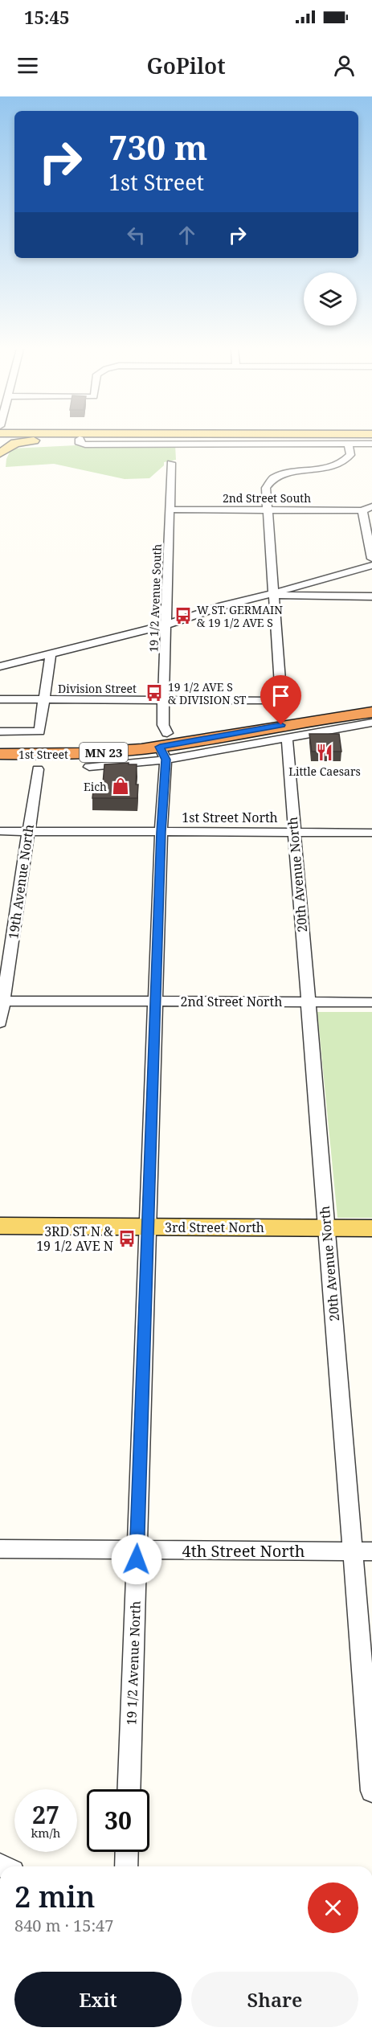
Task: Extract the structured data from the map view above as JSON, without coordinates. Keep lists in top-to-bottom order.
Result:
{
  "streets": {
    "highway": ["MN 23", "1st Street"],
    "main road": ["3rd Street North"],
    "street": [
      "2nd Street South",
      "19 1/2 Avenue South",
      "Division Street",
      "1st Street North",
      "20th Avenue North",
      "19th Avenue North",
      "2nd Street North",
      "4th Street North",
      "19 1/2 Avenue North"
    ]
  },
  "crossings": [
    ["2nd Street South", "19 1/2 Avenue South"],
    ["19 1/2 Avenue South", "Division Street"],
    ["19 1/2 Avenue South", "1st Street"],
    ["19 1/2 Avenue South", "19 1/2 Avenue North"],
    ["1st Street", "19 1/2 Avenue North"],
    ["1st Street North", "20th Avenue North"],
    ["1st Street North", "19th Avenue North"],
    ["1st Street North", "19 1/2 Avenue North"],
    ["20th Avenue North", "2nd Street North"],
    ["20th Avenue North", "3rd Street North"],
    ["20th Avenue North", "4th Street North"],
    ["19th Avenue North", "2nd Street North"],
    ["2nd Street North", "19 1/2 Avenue North"],
    ["3rd Street North", "19 1/2 Avenue North"],
    ["4th Street North", "19 1/2 Avenue North"]
  ],
  "places": {
    "bus stop": ["W ST. GERMAIN & 19 1/2 AVE S", "19 1/2 AVE S & DIVISION ST", "3RD ST N & 19 1/2 AVE N"],
    "restaurant": ["Little Caesars"],
    "shop": ["Eich"]
  },
  "page": {
    "status": "15:45",
    "header": "GoPilot",
    "turn": ["730 m", "1st Street"],
    "speed": "27 km/h",
    "limit": "30",
    "heading": ["2 min", "840 m · 15:47"],
    "buttons": ["Exit", "Share"]
  }
}
